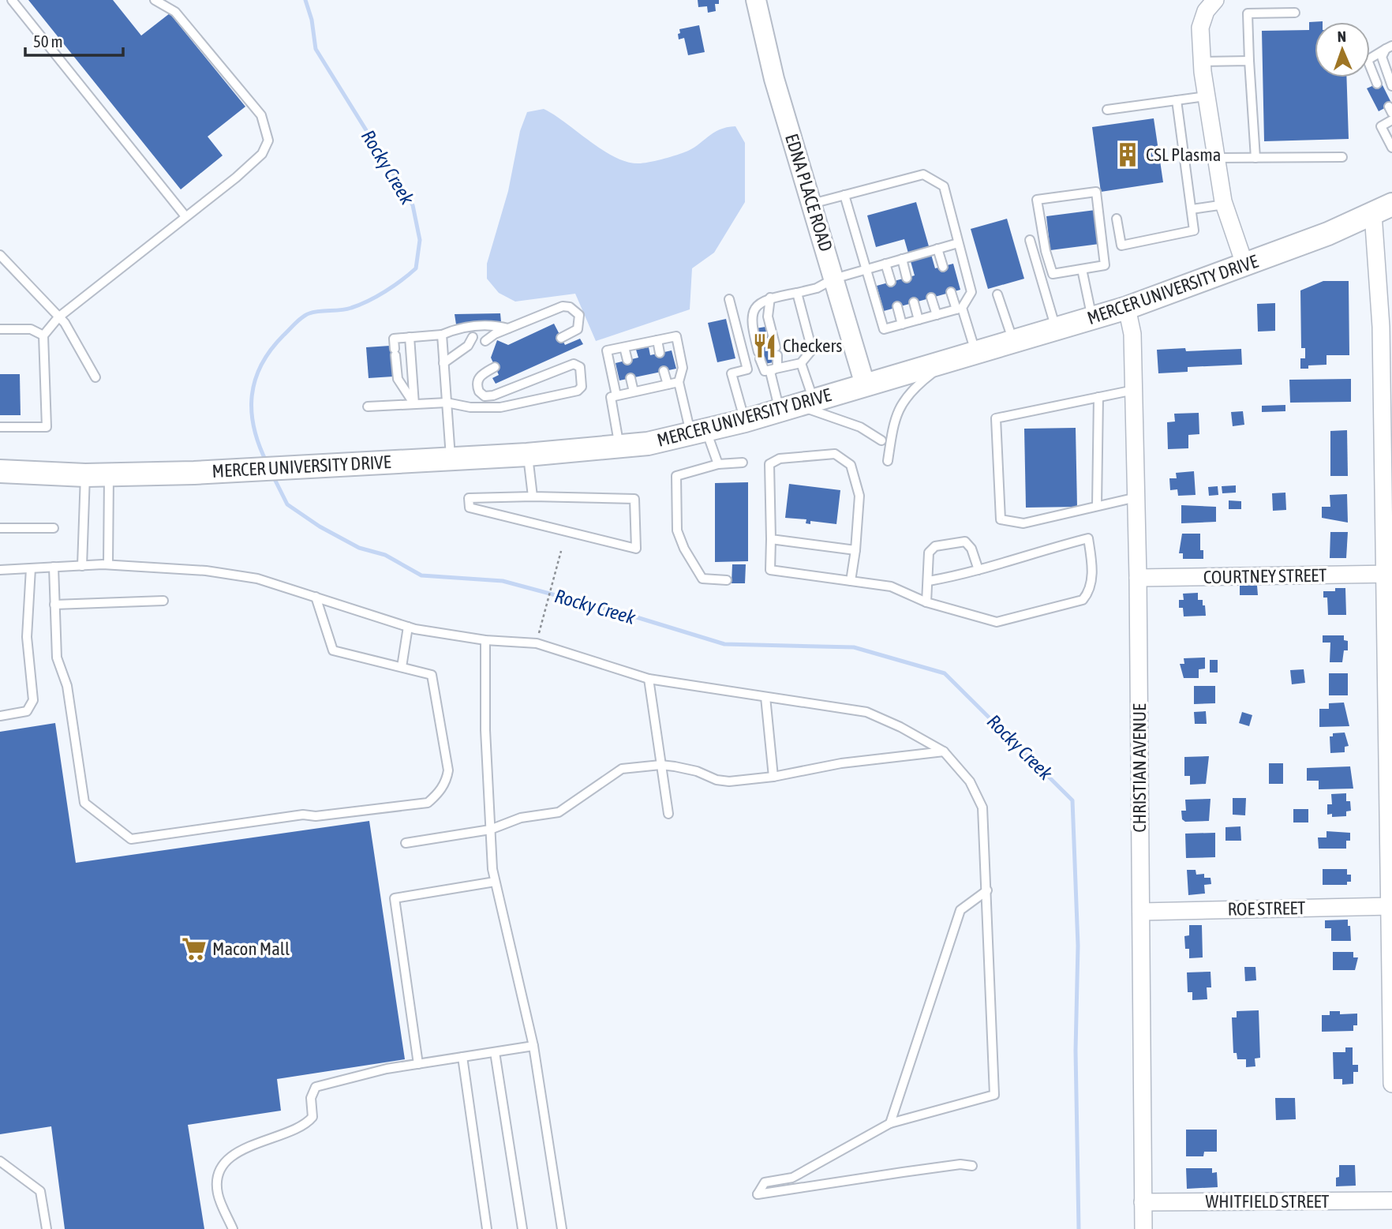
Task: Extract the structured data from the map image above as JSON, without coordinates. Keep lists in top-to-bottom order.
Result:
{
  "streets": {
    "main road": ["MERCER UNIVERSITY DRIVE"],
    "street": [
      "EDNA PLACE ROAD",
      "COURTNEY STREET",
      "CHRISTIAN AVENUE",
      "ROE STREET",
      "WHITFIELD STREET"
    ]
  },
  "crossings": [
    ["EDNA PLACE ROAD", "MERCER UNIVERSITY DRIVE"],
    ["MERCER UNIVERSITY DRIVE", "CHRISTIAN AVENUE"],
    ["COURTNEY STREET", "CHRISTIAN AVENUE"],
    ["CHRISTIAN AVENUE", "ROE STREET"],
    ["CHRISTIAN AVENUE", "WHITFIELD STREET"]
  ],
  "water": ["Rocky Creek"],
  "places": {
    "building": ["CSL Plasma"],
    "restaurant": ["Checkers"],
    "supermarket": ["Macon Mall"]
  },
  "scale_bar": "50 m",
  "north": "top"
}
